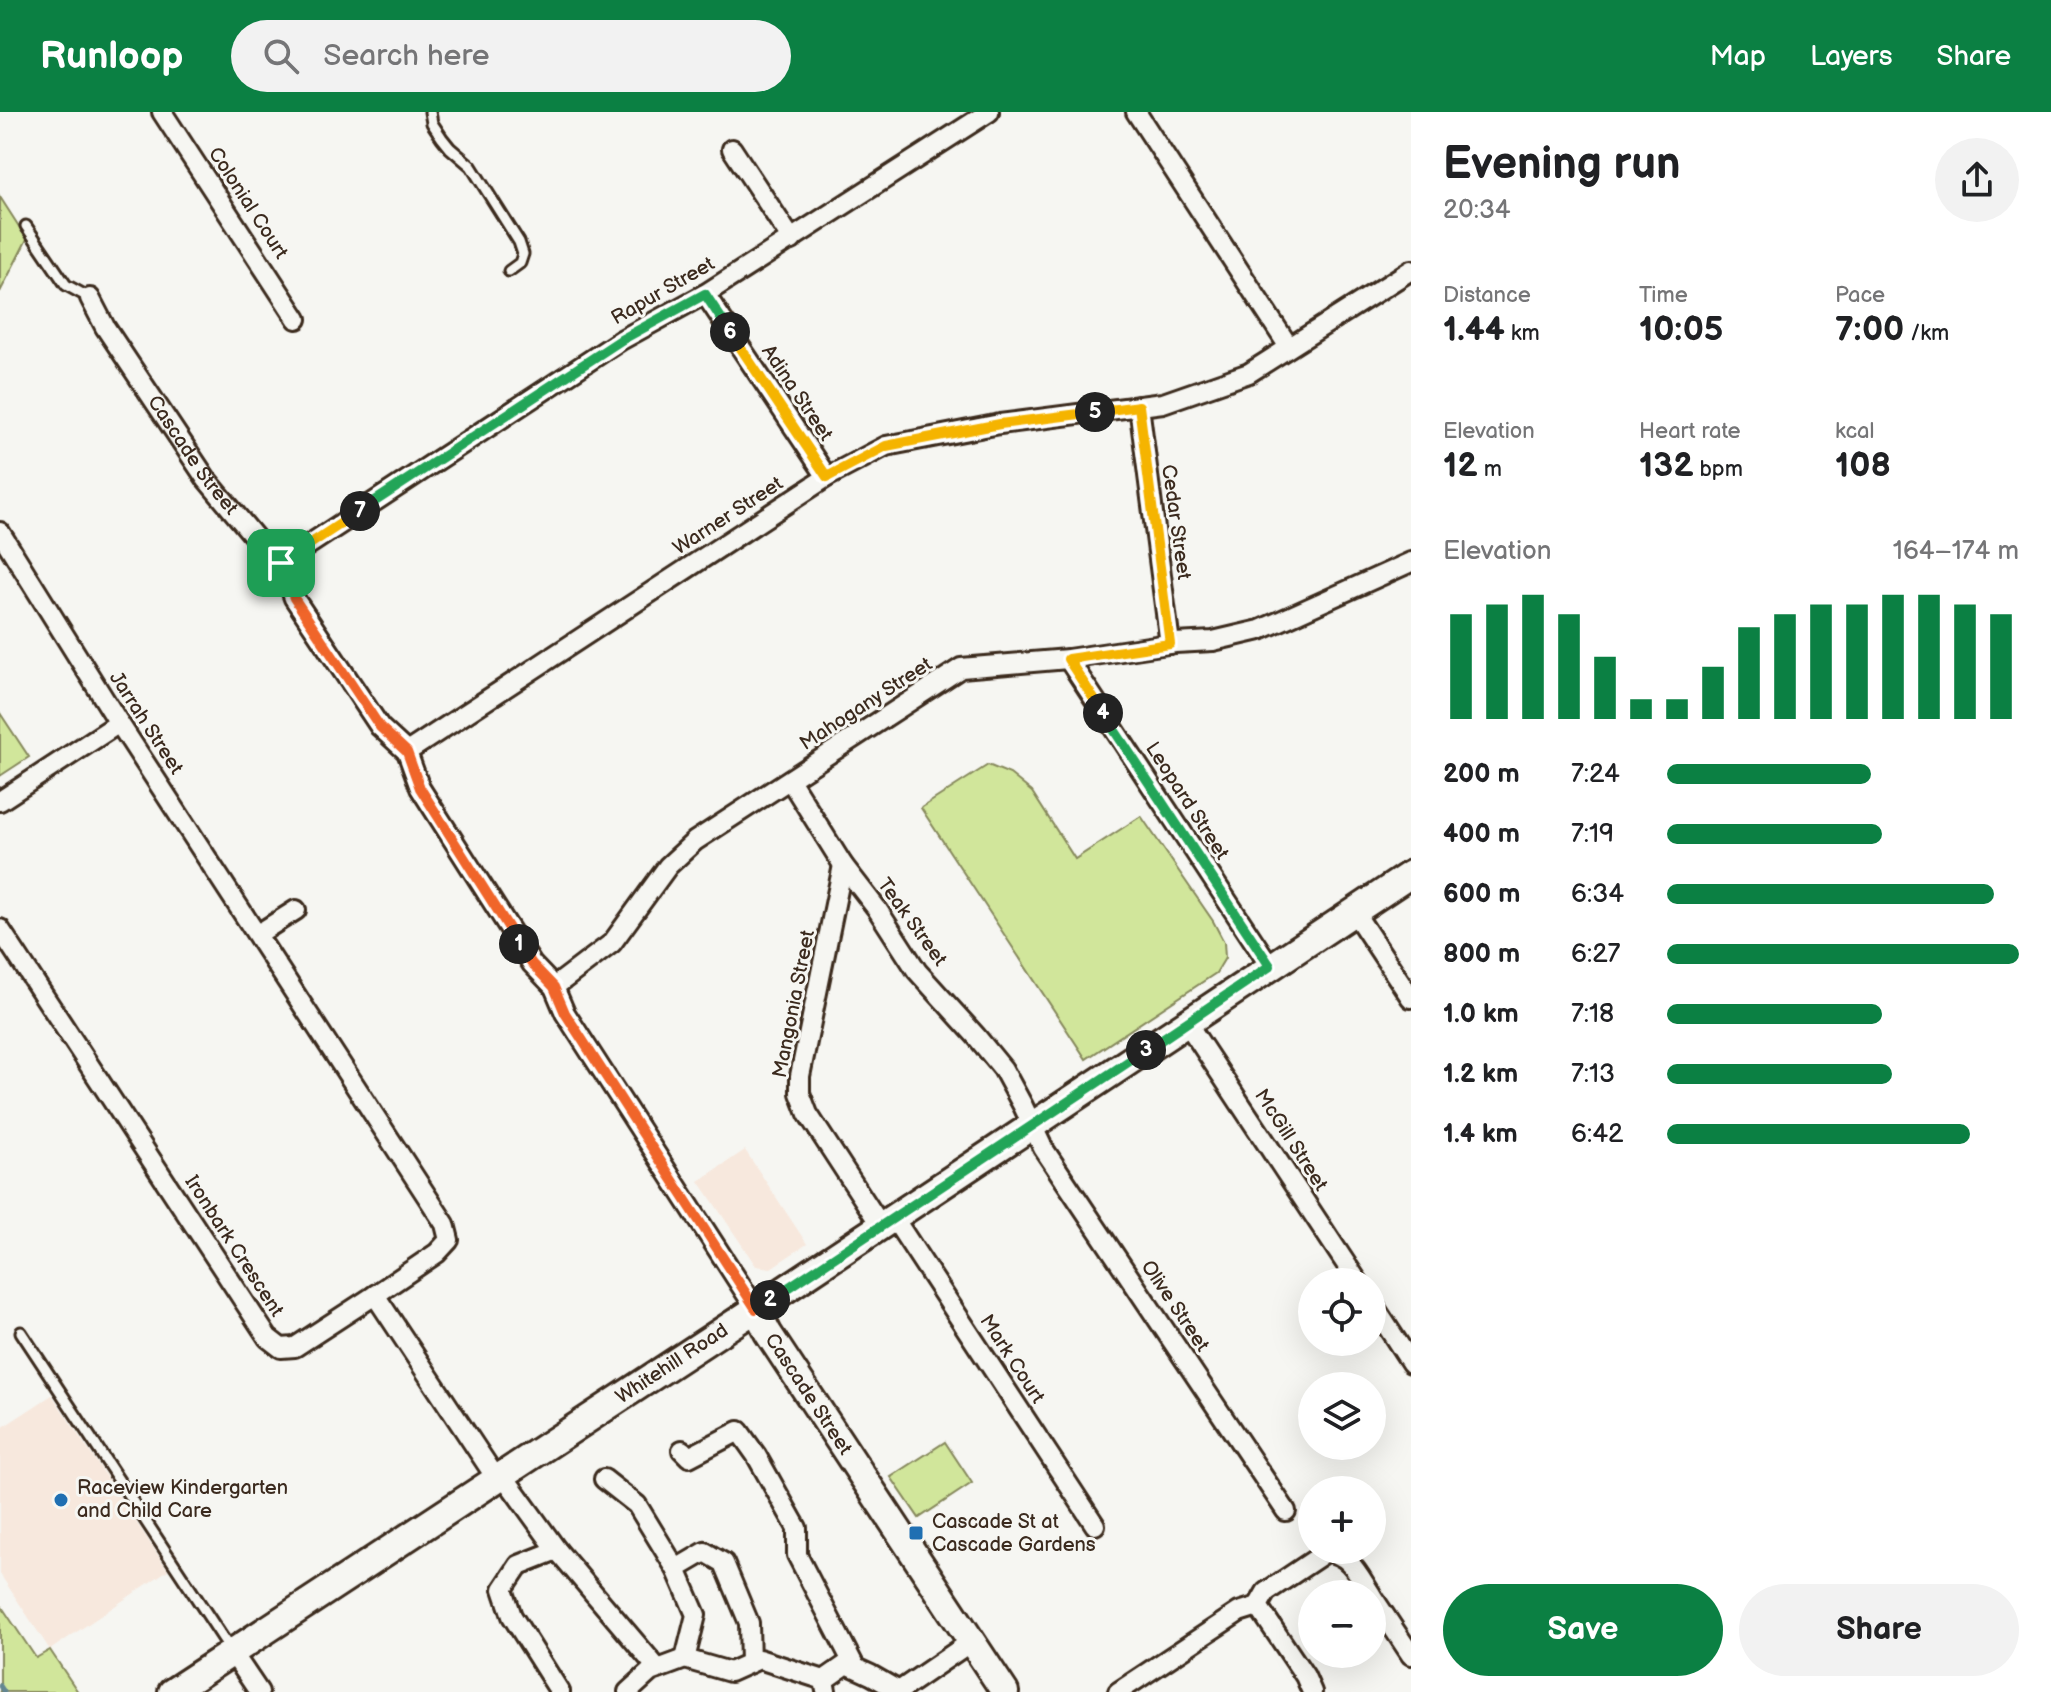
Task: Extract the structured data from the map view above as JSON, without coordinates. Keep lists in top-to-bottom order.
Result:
{
  "streets": {
    "street": [
      "Colonial Court",
      "Rapur Street",
      "Adina Street",
      "Cascade Street",
      "Warner Street",
      "Cedar Street",
      "Mahogany Street",
      "Jarrah Street",
      "Leopard Street",
      "Teak Street",
      "Mangonia Street",
      "McGill Street",
      "Ironbark Crescent",
      "Olive Street",
      "Mark Court",
      "Whitehill Road"
    ]
  },
  "crossings": [
    ["Rapur Street", "Adina Street"],
    ["Rapur Street", "Cascade Street"],
    ["Adina Street", "Warner Street"],
    ["Cascade Street", "Warner Street"],
    ["Cascade Street", "Mahogany Street"],
    ["Cascade Street", "Whitehill Road"],
    ["Warner Street", "Cedar Street"],
    ["Cedar Street", "Mahogany Street"],
    ["Mahogany Street", "Leopard Street"],
    ["Mahogany Street", "Teak Street"],
    ["Jarrah Street", "Ironbark Crescent"],
    ["Leopard Street", "Whitehill Road"],
    ["Teak Street", "Mangonia Street"],
    ["Teak Street", "Olive Street"],
    ["Teak Street", "Whitehill Road"],
    ["Mangonia Street", "Mark Court"],
    ["Mangonia Street", "Whitehill Road"],
    ["McGill Street", "Whitehill Road"],
    ["Olive Street", "Whitehill Road"],
    ["Mark Court", "Whitehill Road"]
  ],
  "places": {
    "other": ["Raceview Kindergarten and Child Care"],
    "transit": ["Cascade St at Cascade Gardens"]
  },
  "page": {
    "header": "Runloop",
    "search": "Search here",
    "nav": ["Map", "Layers", "Share"],
    "heading": ["Evening run", "20:34"],
    "stats": [
      ["Distance", "1.44 km"],
      ["Time", "10:05"],
      ["Pace", "7:00 /km"],
      ["Elevation", "12 m"],
      ["Heart rate", "132 bpm"],
      ["kcal", "108"]
    ],
    "pins": [
      "6",
      "5",
      "7",
      "4",
      "1",
      "3",
      "2"
    ],
    "chart": ["Elevation", "164–174 m"],
    "list": [
      {
        "name": "200 m",
        "note": "7:24"
      },
      {
        "name": "400 m",
        "note": "7:19"
      },
      {
        "name": "600 m",
        "note": "6:34"
      },
      {
        "name": "800 m",
        "note": "6:27"
      },
      {
        "name": "1.0 km",
        "note": "7:18"
      },
      {
        "name": "1.2 km",
        "note": "7:13"
      },
      {
        "name": "1.4 km",
        "note": "6:42"
      }
    ],
    "map_buttons": ["+", "−"],
    "buttons": ["Save", "Share"]
  }
}
